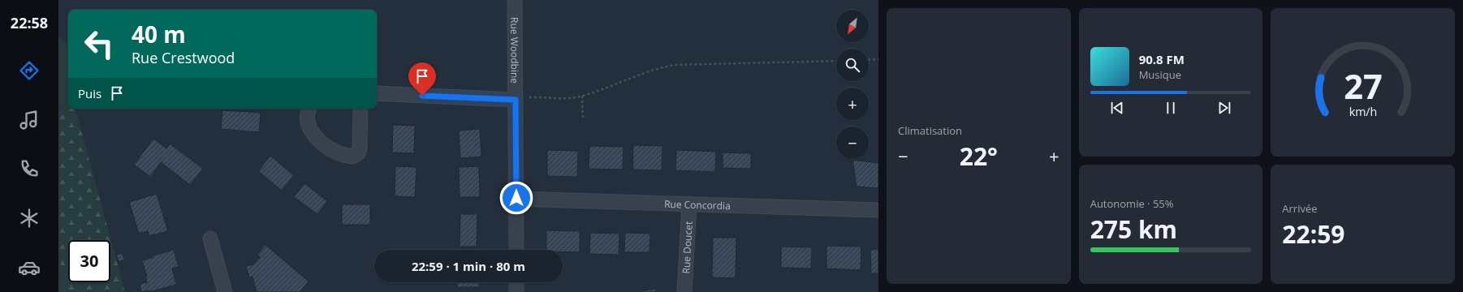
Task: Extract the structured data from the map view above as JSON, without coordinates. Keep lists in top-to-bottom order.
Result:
{
  "streets": {
    "street": ["Rue Woodbine", "Rue Concordia", "Rue Doucet"]
  },
  "crossings": [
    ["Rue Woodbine", "Rue Concordia"],
    ["Rue Concordia", "Rue Doucet"]
  ],
  "north": "bottom left",
  "page": {
    "tabs": "22:58",
    "tile": [
      "Climatisation",
      ["Autonomie · 55%", "275 km"],
      ["Arrivée", "22:59"]
    ],
    "map_buttons": ["+", "−"],
    "turn": ["40 m", "Rue Crestwood"],
    "song": ["90.8 FM", "Musique"],
    "then": "Puis",
    "heat": ["−", "22°", "+"],
    "limit": "30",
    "trip": "22:59 · 1 min · 80 m",
    "gauge": ["27", "km/h"]
  }
}
